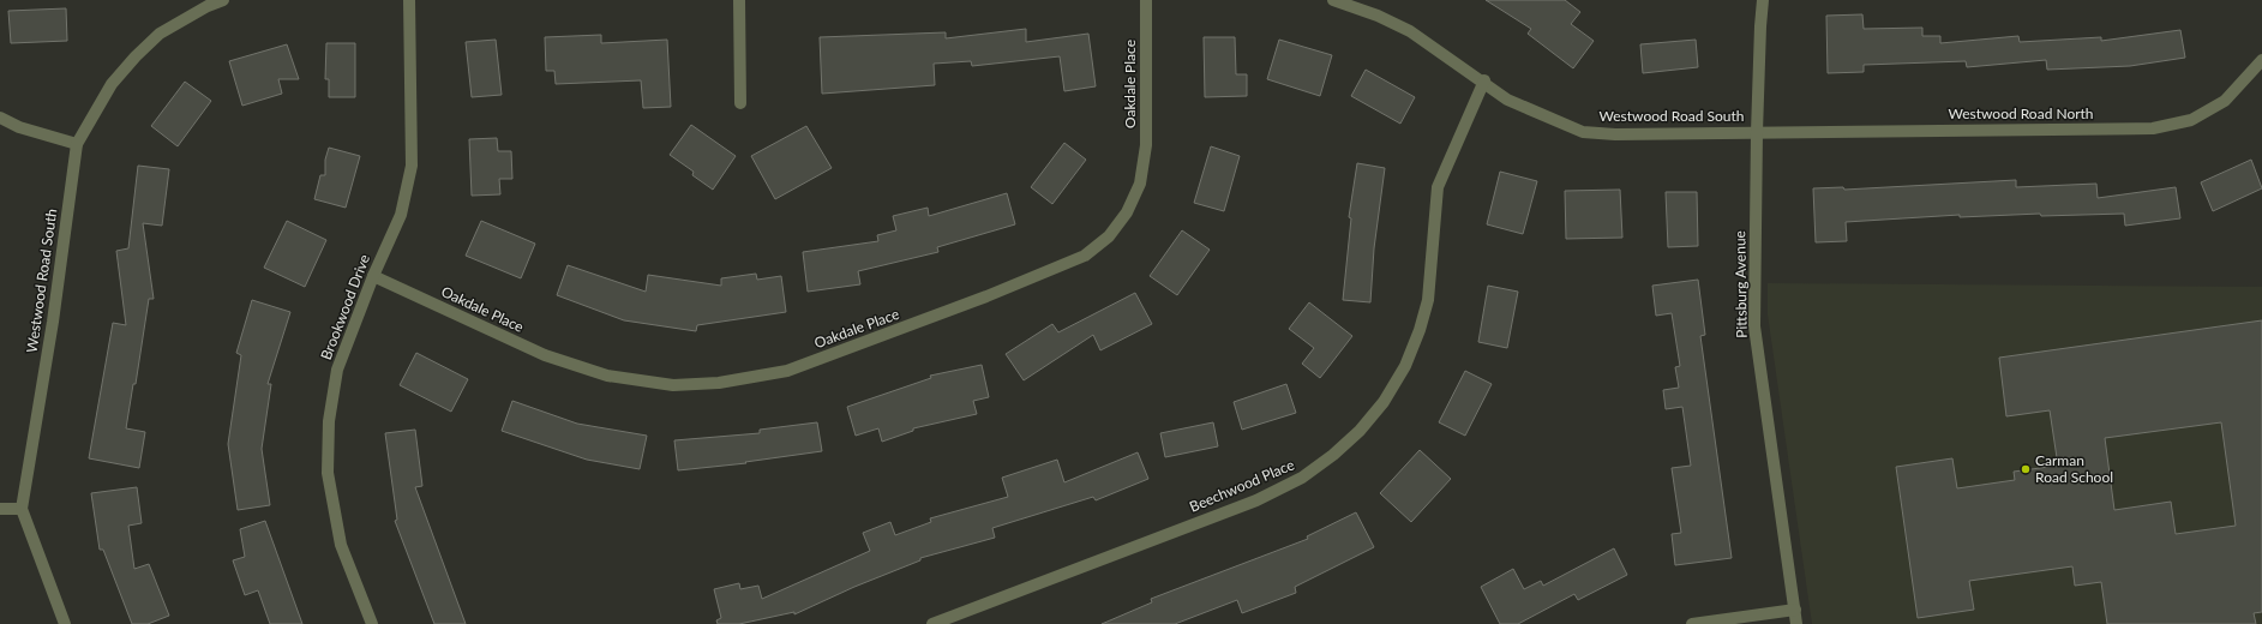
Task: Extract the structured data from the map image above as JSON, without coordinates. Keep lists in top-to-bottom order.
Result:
{
  "streets": {
    "street": [
      "Oakdale Place",
      "Westwood Road North",
      "Westwood Road South",
      "Pittsburg Avenue",
      "Brookwood Drive",
      "Beechwood Place"
    ]
  },
  "crossings": [
    ["Oakdale Place", "Brookwood Drive"],
    ["Westwood Road North", "Westwood Road South"],
    ["Westwood Road North", "Pittsburg Avenue"],
    ["Westwood Road South", "Pittsburg Avenue"],
    ["Westwood Road South", "Beechwood Place"]
  ],
  "places": ["Carman Road School"]
}
